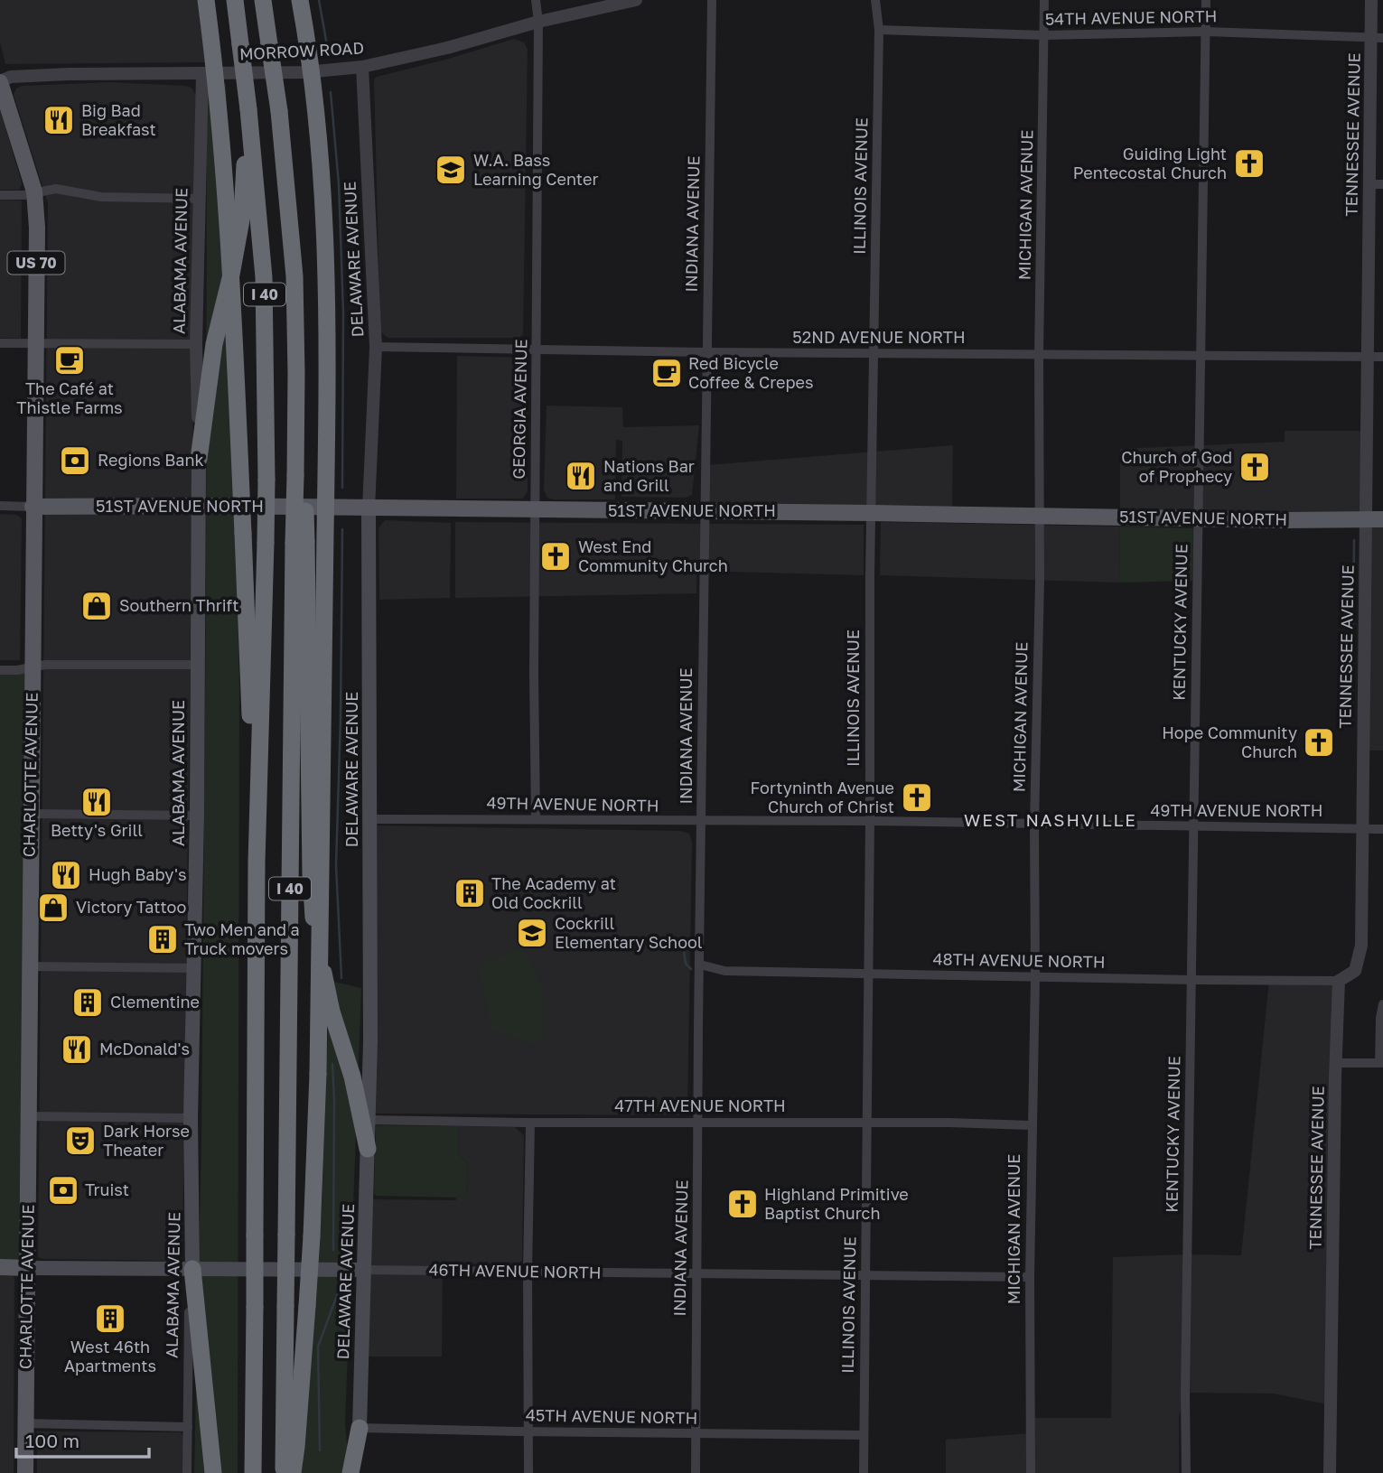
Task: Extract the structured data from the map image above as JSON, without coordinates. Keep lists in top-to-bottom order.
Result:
{
  "streets": {
    "highway": ["I 40"],
    "main road": [
      "DELAWARE AVENUE",
      "ALABAMA AVENUE",
      "US 70",
      "51ST AVENUE NORTH",
      "CHARLOTTE AVENUE",
      "46TH AVENUE NORTH"
    ],
    "street": [
      "54TH AVENUE NORTH",
      "MORROW ROAD",
      "TENNESSEE AVENUE",
      "ILLINOIS AVENUE",
      "MICHIGAN AVENUE",
      "INDIANA AVENUE",
      "52ND AVENUE NORTH",
      "GEORGIA AVENUE",
      "KENTUCKY AVENUE",
      "49TH AVENUE NORTH",
      "48TH AVENUE NORTH",
      "47TH AVENUE NORTH",
      "45TH AVENUE NORTH"
    ]
  },
  "crossings": [
    ["54TH AVENUE NORTH", "TENNESSEE AVENUE"],
    ["54TH AVENUE NORTH", "ILLINOIS AVENUE"],
    ["54TH AVENUE NORTH", "MICHIGAN AVENUE"],
    ["54TH AVENUE NORTH", "KENTUCKY AVENUE"],
    ["MORROW ROAD", "DELAWARE AVENUE"],
    ["MORROW ROAD", "ALABAMA AVENUE"],
    ["MORROW ROAD", "GEORGIA AVENUE"],
    ["MORROW ROAD", "CHARLOTTE AVENUE"],
    ["TENNESSEE AVENUE", "52ND AVENUE NORTH"],
    ["TENNESSEE AVENUE", "51ST AVENUE NORTH"],
    ["TENNESSEE AVENUE", "49TH AVENUE NORTH"],
    ["TENNESSEE AVENUE", "48TH AVENUE NORTH"],
    ["ILLINOIS AVENUE", "52ND AVENUE NORTH"],
    ["ILLINOIS AVENUE", "51ST AVENUE NORTH"],
    ["ILLINOIS AVENUE", "49TH AVENUE NORTH"],
    ["ILLINOIS AVENUE", "48TH AVENUE NORTH"],
    ["ILLINOIS AVENUE", "47TH AVENUE NORTH"],
    ["ILLINOIS AVENUE", "46TH AVENUE NORTH"],
    ["ILLINOIS AVENUE", "45TH AVENUE NORTH"],
    ["MICHIGAN AVENUE", "52ND AVENUE NORTH"],
    ["MICHIGAN AVENUE", "51ST AVENUE NORTH"],
    ["MICHIGAN AVENUE", "49TH AVENUE NORTH"],
    ["MICHIGAN AVENUE", "48TH AVENUE NORTH"],
    ["MICHIGAN AVENUE", "47TH AVENUE NORTH"],
    ["MICHIGAN AVENUE", "46TH AVENUE NORTH"],
    ["INDIANA AVENUE", "52ND AVENUE NORTH"],
    ["INDIANA AVENUE", "51ST AVENUE NORTH"],
    ["INDIANA AVENUE", "49TH AVENUE NORTH"],
    ["INDIANA AVENUE", "48TH AVENUE NORTH"],
    ["INDIANA AVENUE", "47TH AVENUE NORTH"],
    ["INDIANA AVENUE", "46TH AVENUE NORTH"],
    ["INDIANA AVENUE", "45TH AVENUE NORTH"],
    ["DELAWARE AVENUE", "52ND AVENUE NORTH"],
    ["DELAWARE AVENUE", "51ST AVENUE NORTH"],
    ["DELAWARE AVENUE", "49TH AVENUE NORTH"],
    ["DELAWARE AVENUE", "47TH AVENUE NORTH"],
    ["DELAWARE AVENUE", "46TH AVENUE NORTH"],
    ["DELAWARE AVENUE", "45TH AVENUE NORTH"],
    ["ALABAMA AVENUE", "51ST AVENUE NORTH"],
    ["ALABAMA AVENUE", "46TH AVENUE NORTH"],
    ["52ND AVENUE NORTH", "GEORGIA AVENUE"],
    ["52ND AVENUE NORTH", "KENTUCKY AVENUE"],
    ["GEORGIA AVENUE", "51ST AVENUE NORTH"],
    ["GEORGIA AVENUE", "49TH AVENUE NORTH"],
    ["51ST AVENUE NORTH", "KENTUCKY AVENUE"],
    ["51ST AVENUE NORTH", "CHARLOTTE AVENUE"],
    ["KENTUCKY AVENUE", "49TH AVENUE NORTH"],
    ["KENTUCKY AVENUE", "48TH AVENUE NORTH"],
    ["CHARLOTTE AVENUE", "46TH AVENUE NORTH"]
  ],
  "districts": ["WEST NASHVILLE"],
  "places": {
    "restaurant": [
      "Big Bad Breakfast",
      "Nations Bar and Grill",
      "Betty's Grill",
      "Hugh Baby's",
      "McDonald's"
    ],
    "church": [
      "Guiding Light Pentecostal Church",
      "Church of God of Prophecy",
      "West End Community Church",
      "Hope Community Church",
      "Fortyninth Avenue Church of Christ",
      "Highland Primitive Baptist Church"
    ],
    "school or university": ["W.A. Bass Learning Center", "Cockrill Elementary School"],
    "cafe": ["The Café at Thistle Farms", "Red Bicycle Coffee & Crepes"],
    "bank": ["Regions Bank", "Truist"],
    "shop": ["Southern Thrift", "Victory Tattoo"],
    "building": [
      "The Academy at Old Cockrill",
      "Two Men and a Truck movers",
      "Clementine",
      "West 46th Apartments"
    ],
    "theatre": ["Dark Horse Theater"]
  },
  "scale_bar": "100 m"
}
